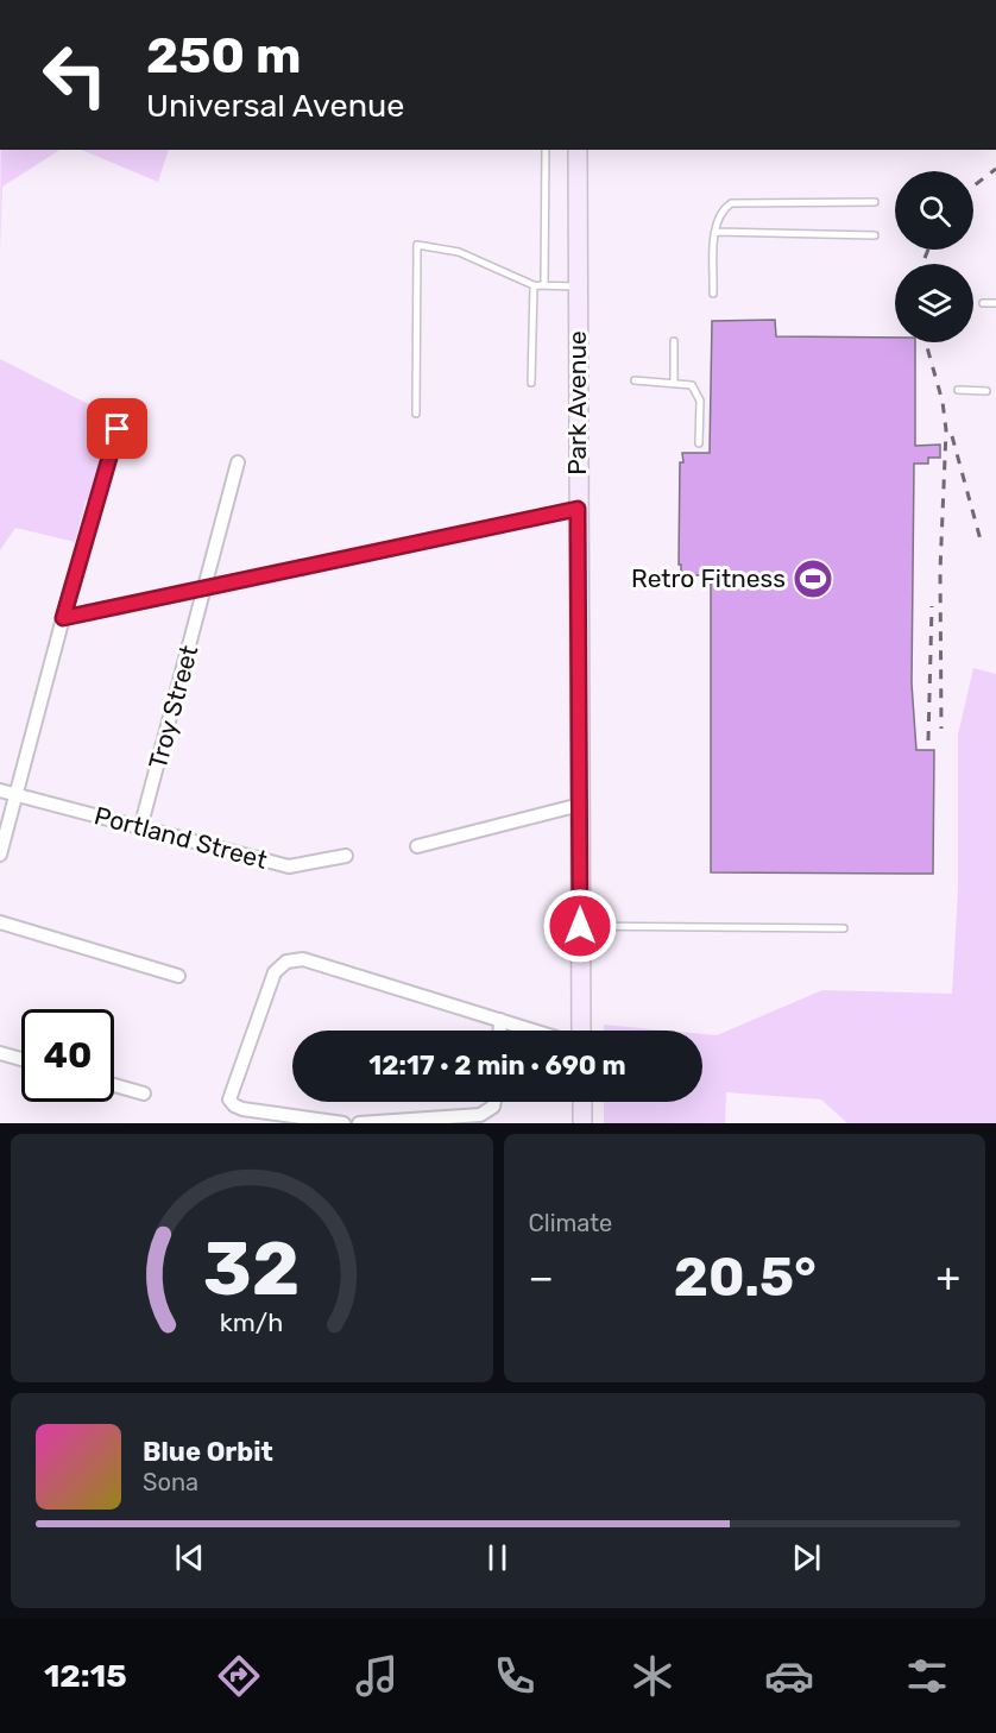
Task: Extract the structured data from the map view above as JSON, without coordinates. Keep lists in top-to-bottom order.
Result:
{
  "streets": {
    "street": ["Park Avenue", "Troy Street", "Portland Street"]
  },
  "crossings": [
    ["Troy Street", "Portland Street"]
  ],
  "places": {
    "sports": ["Retro Fitness"]
  },
  "page": {
    "turn": ["250 m", "Universal Avenue"],
    "limit": "40",
    "trip": "12:17 · 2 min · 690 m",
    "tile": "Climate",
    "heat": ["−", "20.5°", "+"],
    "song": ["Blue Orbit", "Sona"],
    "tabs": "12:15",
    "gauge": ["32", "km/h"]
  }
}
